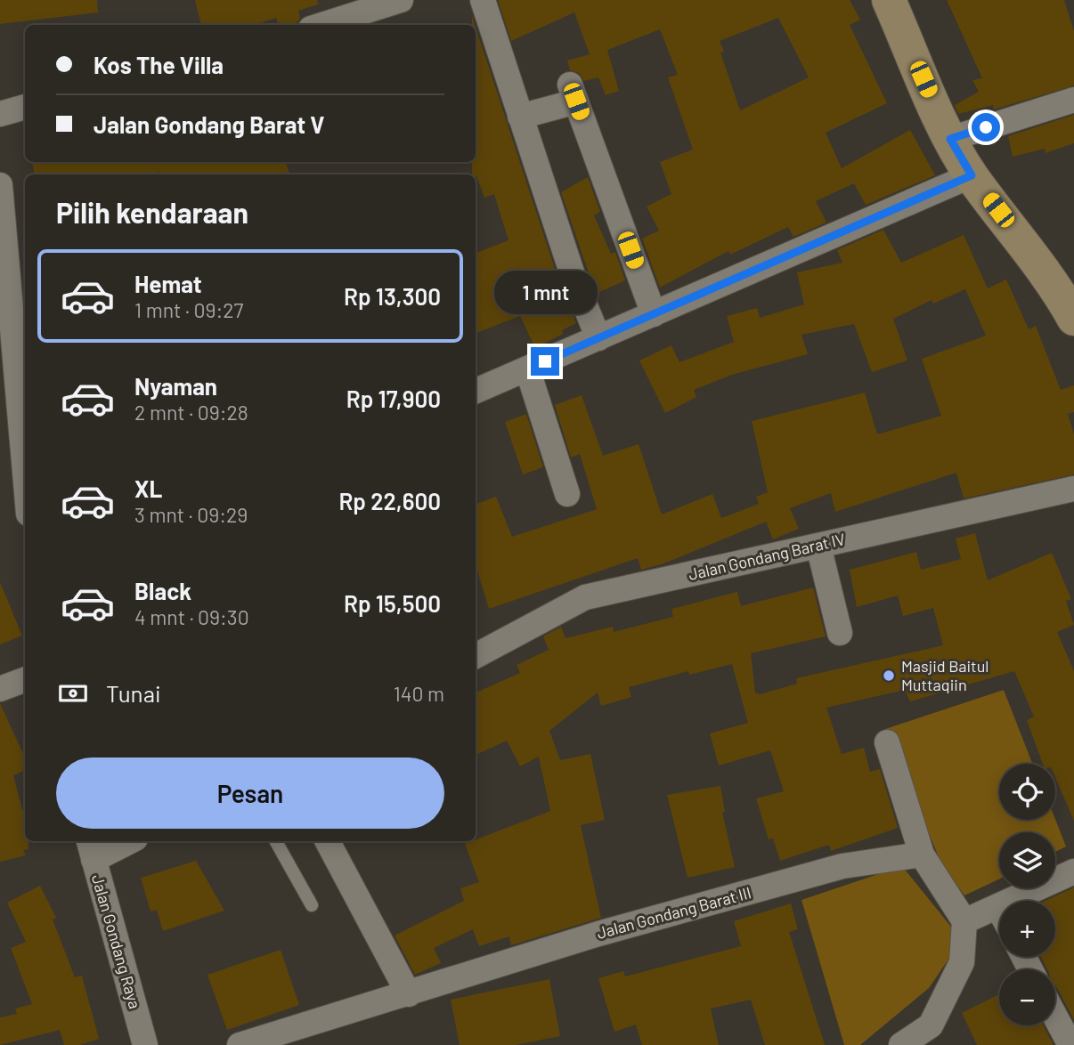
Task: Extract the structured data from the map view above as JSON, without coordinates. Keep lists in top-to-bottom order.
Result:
{
  "streets": {
    "street": ["Jalan Gondang Barat IV", "Jalan Gondang Barat III", "Jalan Gondang Raya"]
  },
  "places": ["Masjid Baitul Muttaqiin"],
  "page": {
    "banner": ["Kos The Villa", "Jalan Gondang Barat V"],
    "heading": "Pilih kendaraan",
    "list": [
      {
        "name": "Hemat",
        "note": "1 mnt · 09:27",
        "value": "Rp 13,300"
      },
      {
        "name": "Nyaman",
        "note": "2 mnt · 09:28",
        "value": "Rp 17,900"
      },
      {
        "name": "XL",
        "note": "3 mnt · 09:29",
        "value": "Rp 22,600"
      },
      {
        "name": "Black",
        "note": "4 mnt · 09:30",
        "value": "Rp 15,500"
      }
    ],
    "bubble": "1 mnt",
    "pay": ["Tunai", "140 m"],
    "buttons": "Pesan",
    "map_buttons": ["+", "−"]
  }
}
